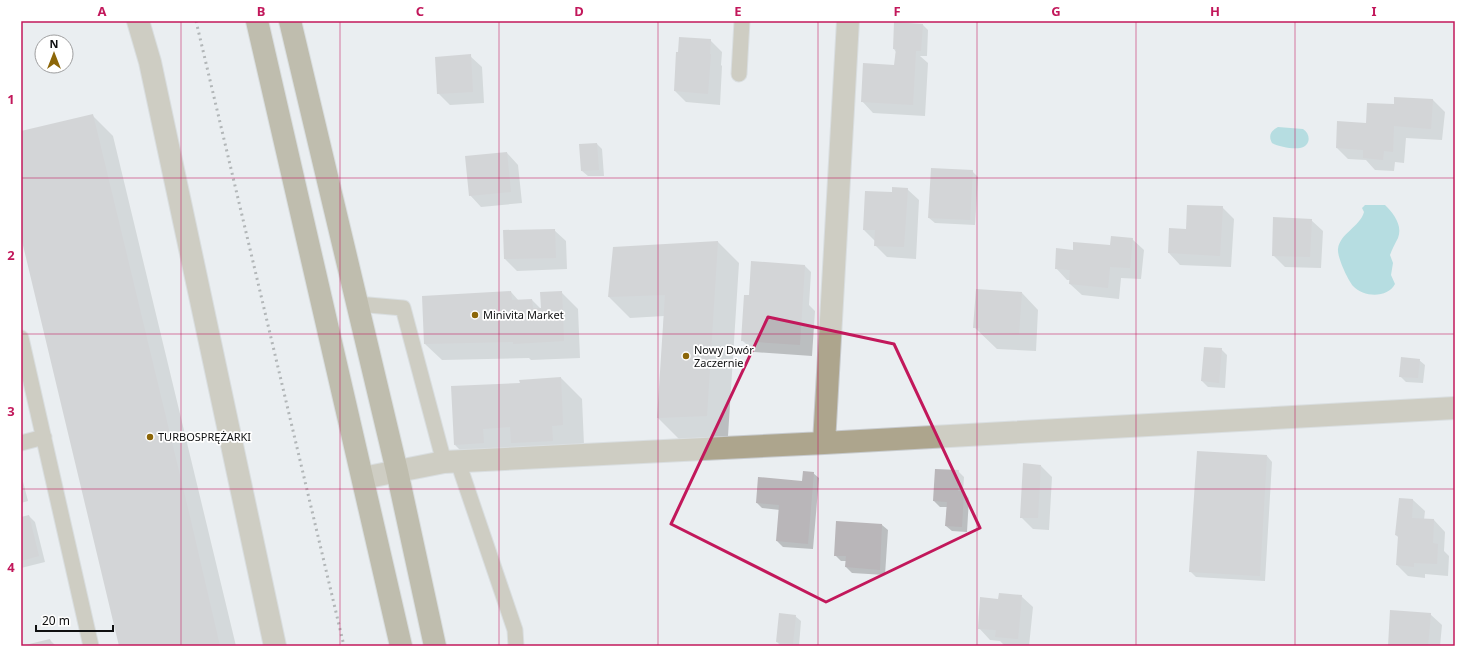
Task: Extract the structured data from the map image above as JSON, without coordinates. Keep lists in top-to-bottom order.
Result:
{
  "places": ["Minivita Market", "Nowy Dwór Zaczernie", "TURBOSPRĘŻARKI"],
  "scale_bar": "20 m",
  "north": "top",
  "grid": {
    "columns": [
      "A",
      "B",
      "C",
      "D",
      "E",
      "F",
      "G",
      "H",
      "I"
    ],
    "rows": [
      "1",
      "2",
      "3",
      "4"
    ]
  }
}
